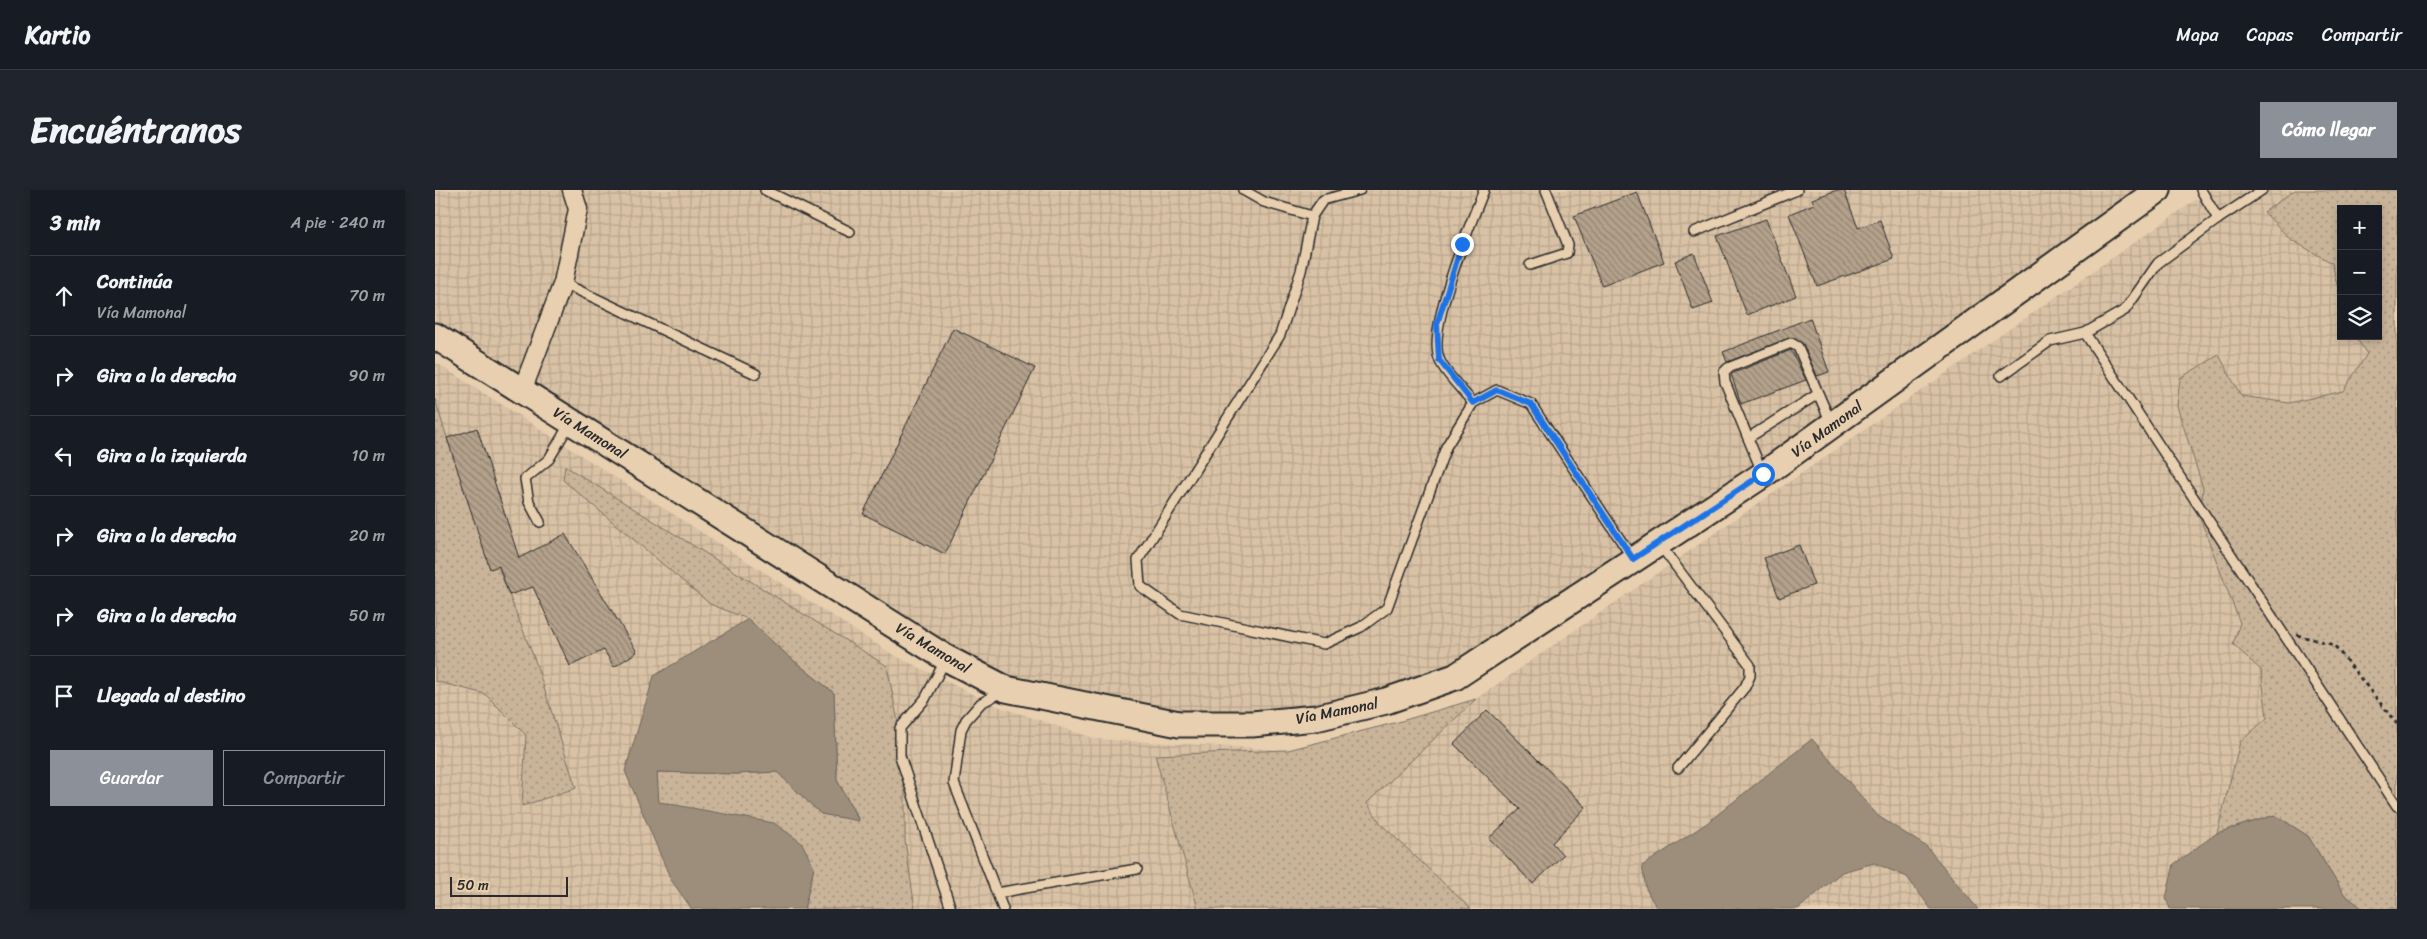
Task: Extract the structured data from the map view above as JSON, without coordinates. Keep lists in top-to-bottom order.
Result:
{
  "streets": {
    "street": ["Vía Mamonal"]
  },
  "scale_bar": "50 m",
  "page": {
    "header": "Kartio",
    "nav": ["Mapa", "Capas", "Compartir"],
    "title": "Encuéntranos",
    "buttons": [
      "Cómo llegar",
      ["Guardar", "Compartir"]
    ],
    "heading": ["3 min", "A pie · 240 m"],
    "map_buttons": ["+", "−"],
    "list": [
      ["Continúa", "Vía Mamonal", "70 m"],
      ["Gira a la derecha", "90 m"],
      ["Gira a la izquierda", "10 m"],
      ["Gira a la derecha", "20 m"],
      ["Gira a la derecha", "50 m"],
      "Llegada al destino"
    ],
    "scale": "50 m"
  }
}
